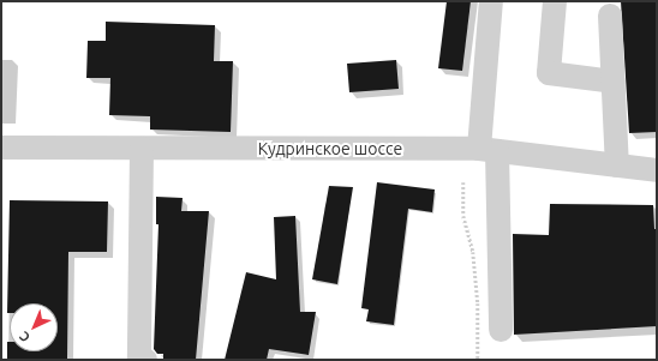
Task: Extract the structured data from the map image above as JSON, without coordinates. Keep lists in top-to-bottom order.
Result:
{
  "streets": {
    "street": ["Кудринское шоссе"]
  },
  "north": "bottom left"
}
